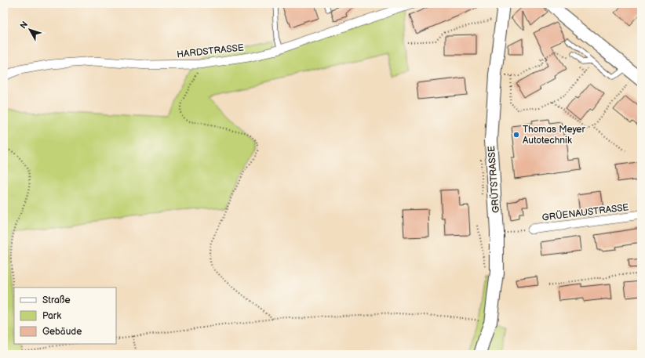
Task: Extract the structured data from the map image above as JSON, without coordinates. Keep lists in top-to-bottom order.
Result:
{
  "streets": {
    "main road": ["GRÜTSTRASSE"],
    "street": ["HARDSTRASSE", "GRÜENAUSTRASSE"]
  },
  "places": ["Thomas Meyer Autotechnik"],
  "legend": ["Straße", "Park", "Gebäude"],
  "north": "top left"
}
